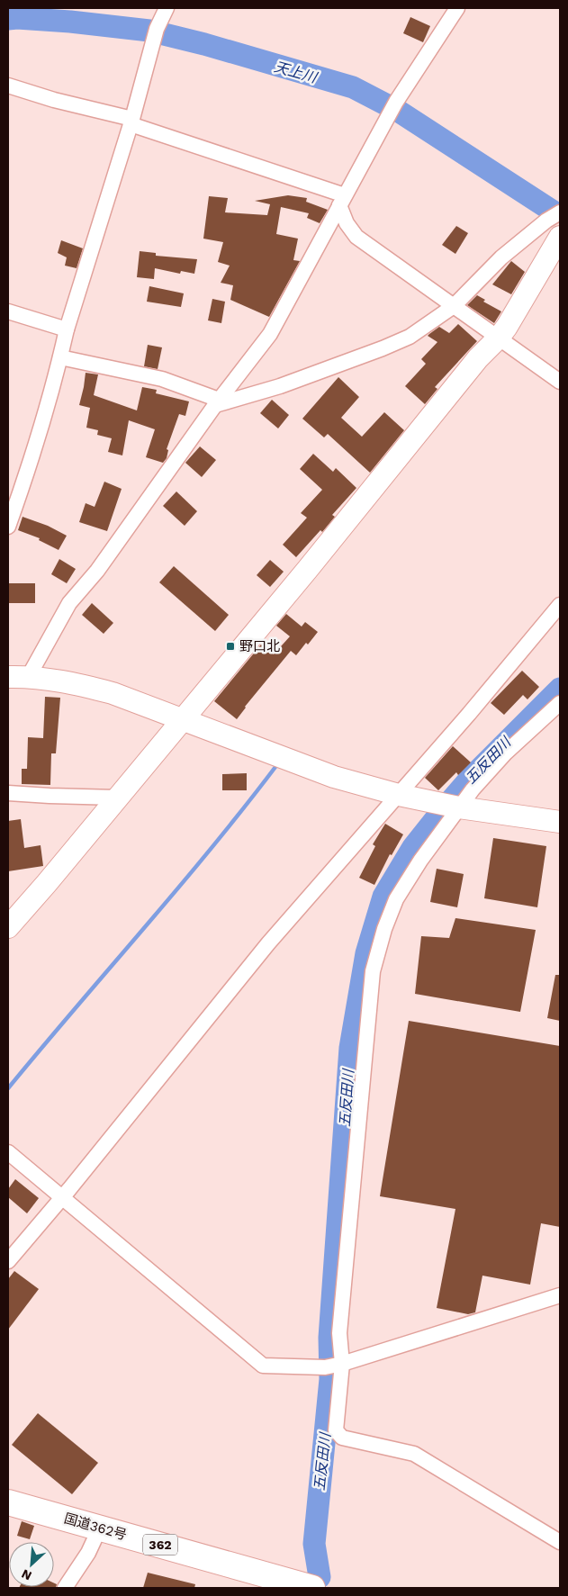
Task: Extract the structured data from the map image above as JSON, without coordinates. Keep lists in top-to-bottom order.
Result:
{
  "streets": {
    "highway": ["国道362号", "362"]
  },
  "water": ["天上川", "五反田川"],
  "places": {
    "transit": ["野口北"]
  },
  "north": "bottom left"
}
